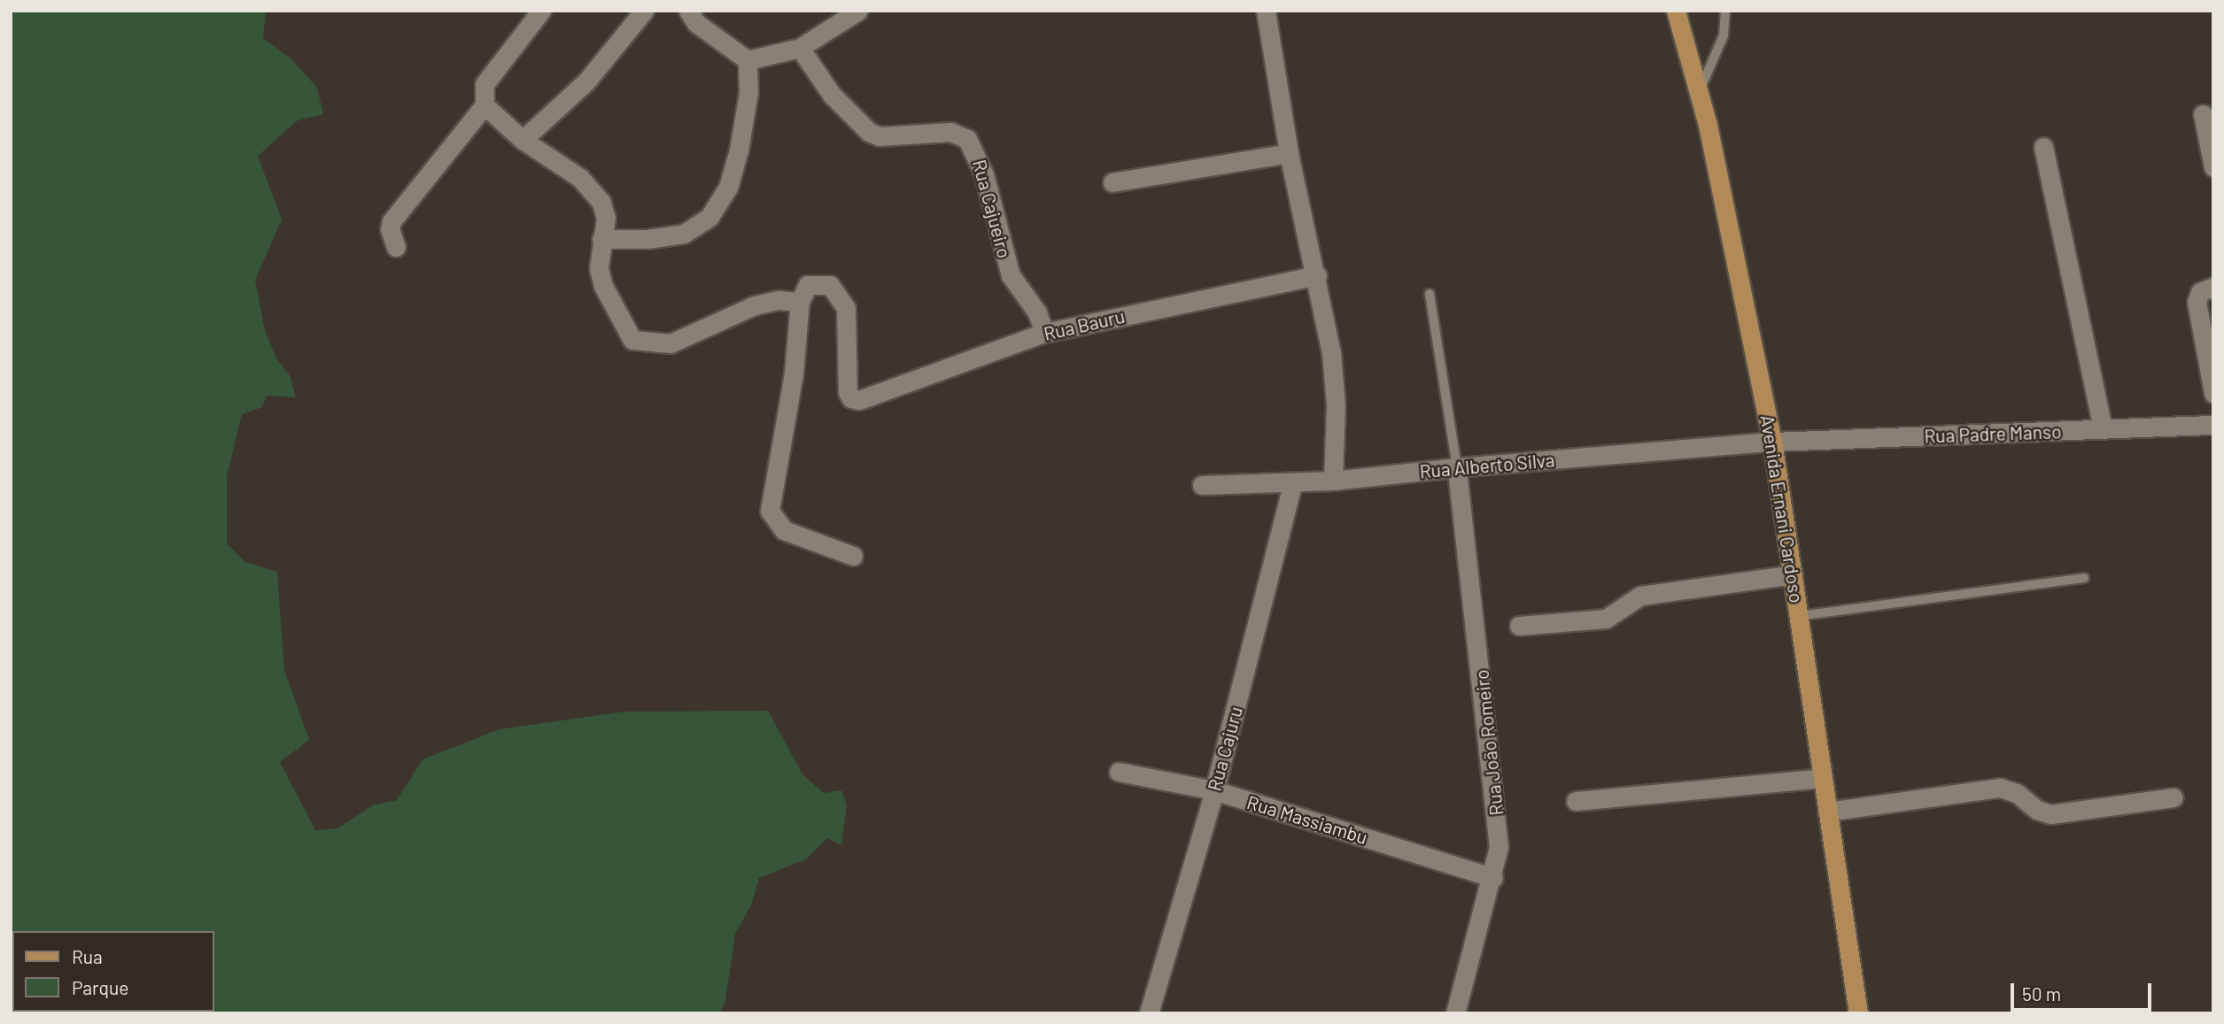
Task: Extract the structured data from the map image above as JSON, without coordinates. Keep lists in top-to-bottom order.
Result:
{
  "streets": {
    "main road": ["Avenida Ernani Cardoso"],
    "street": [
      "Rua Cajueiro",
      "Rua Bauru",
      "Rua Padre Manso",
      "Rua Alberto Silva",
      "Rua João Romeiro",
      "Rua Cajuru",
      "Rua Massiambu"
    ]
  },
  "crossings": [
    ["Rua Cajueiro", "Rua Bauru"],
    ["Rua Padre Manso", "Rua Alberto Silva"],
    ["Rua Padre Manso", "Avenida Ernani Cardoso"],
    ["Rua Alberto Silva", "Avenida Ernani Cardoso"],
    ["Rua Alberto Silva", "Rua João Romeiro"],
    ["Rua Alberto Silva", "Rua Cajuru"],
    ["Rua João Romeiro", "Rua Massiambu"],
    ["Rua Cajuru", "Rua Massiambu"]
  ],
  "legend": ["Rua", "Parque"],
  "scale_bar": "50 m"
}
